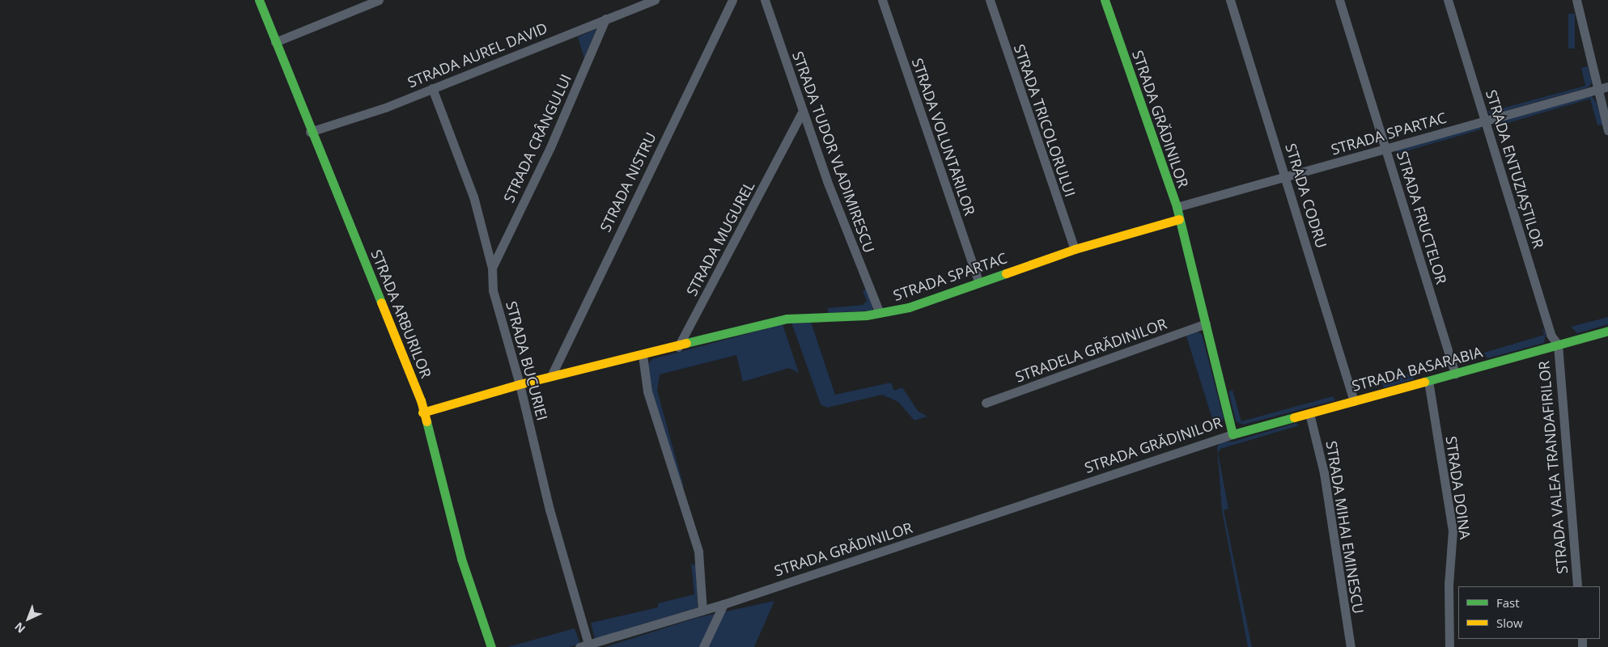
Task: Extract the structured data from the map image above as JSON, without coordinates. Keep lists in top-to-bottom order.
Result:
{
  "streets": {
    "street": [
      "STRADA AUREL DAVID",
      "STRADA GRĂDINILOR",
      "STRADA TRICOLORULUI",
      "STRADA SPARTAC",
      "STRADA VOLUNTARILOR",
      "STRADA CRÂNGULUI",
      "STRADA TUDOR VLADIMIRESCU",
      "STRADA ENTUZIAȘTILOR",
      "STRADA NISTRU",
      "STRADA CODRU",
      "STRADA FRUCTELOR",
      "STRADA MUGUREL",
      "STRADA ARBURILOR",
      "STRADELA GRĂDINILOR",
      "STRADA BUCURIEI",
      "STRADA BASARABIA",
      "STRADA VALEA TRANDAFIRILOR",
      "STRADA DOINA",
      "STRADA MIHAI EMINESCU"
    ]
  },
  "crossings": [
    ["STRADA AUREL DAVID", "STRADA CRÂNGULUI"],
    ["STRADA AUREL DAVID", "STRADA ARBURILOR"],
    ["STRADA AUREL DAVID", "STRADA BUCURIEI"],
    ["STRADA GRĂDINILOR", "STRADA SPARTAC"],
    ["STRADA GRĂDINILOR", "STRADELA GRĂDINILOR"],
    ["STRADA GRĂDINILOR", "STRADA BUCURIEI"],
    ["STRADA GRĂDINILOR", "STRADA BASARABIA"],
    ["STRADA TRICOLORULUI", "STRADA SPARTAC"],
    ["STRADA SPARTAC", "STRADA VOLUNTARILOR"],
    ["STRADA SPARTAC", "STRADA TUDOR VLADIMIRESCU"],
    ["STRADA SPARTAC", "STRADA ENTUZIAȘTILOR"],
    ["STRADA SPARTAC", "STRADA CODRU"],
    ["STRADA SPARTAC", "STRADA FRUCTELOR"],
    ["STRADA SPARTAC", "STRADA MUGUREL"],
    ["STRADA CRÂNGULUI", "STRADA BUCURIEI"],
    ["STRADA TUDOR VLADIMIRESCU", "STRADA MUGUREL"],
    ["STRADA ENTUZIAȘTILOR", "STRADA BASARABIA"],
    ["STRADA ENTUZIAȘTILOR", "STRADA VALEA TRANDAFIRILOR"],
    ["STRADA CODRU", "STRADA BASARABIA"],
    ["STRADA FRUCTELOR", "STRADA BASARABIA"],
    ["STRADA BASARABIA", "STRADA VALEA TRANDAFIRILOR"],
    ["STRADA BASARABIA", "STRADA DOINA"],
    ["STRADA BASARABIA", "STRADA MIHAI EMINESCU"]
  ],
  "legend": ["Fast", "Slow"],
  "north": "bottom left"
}
